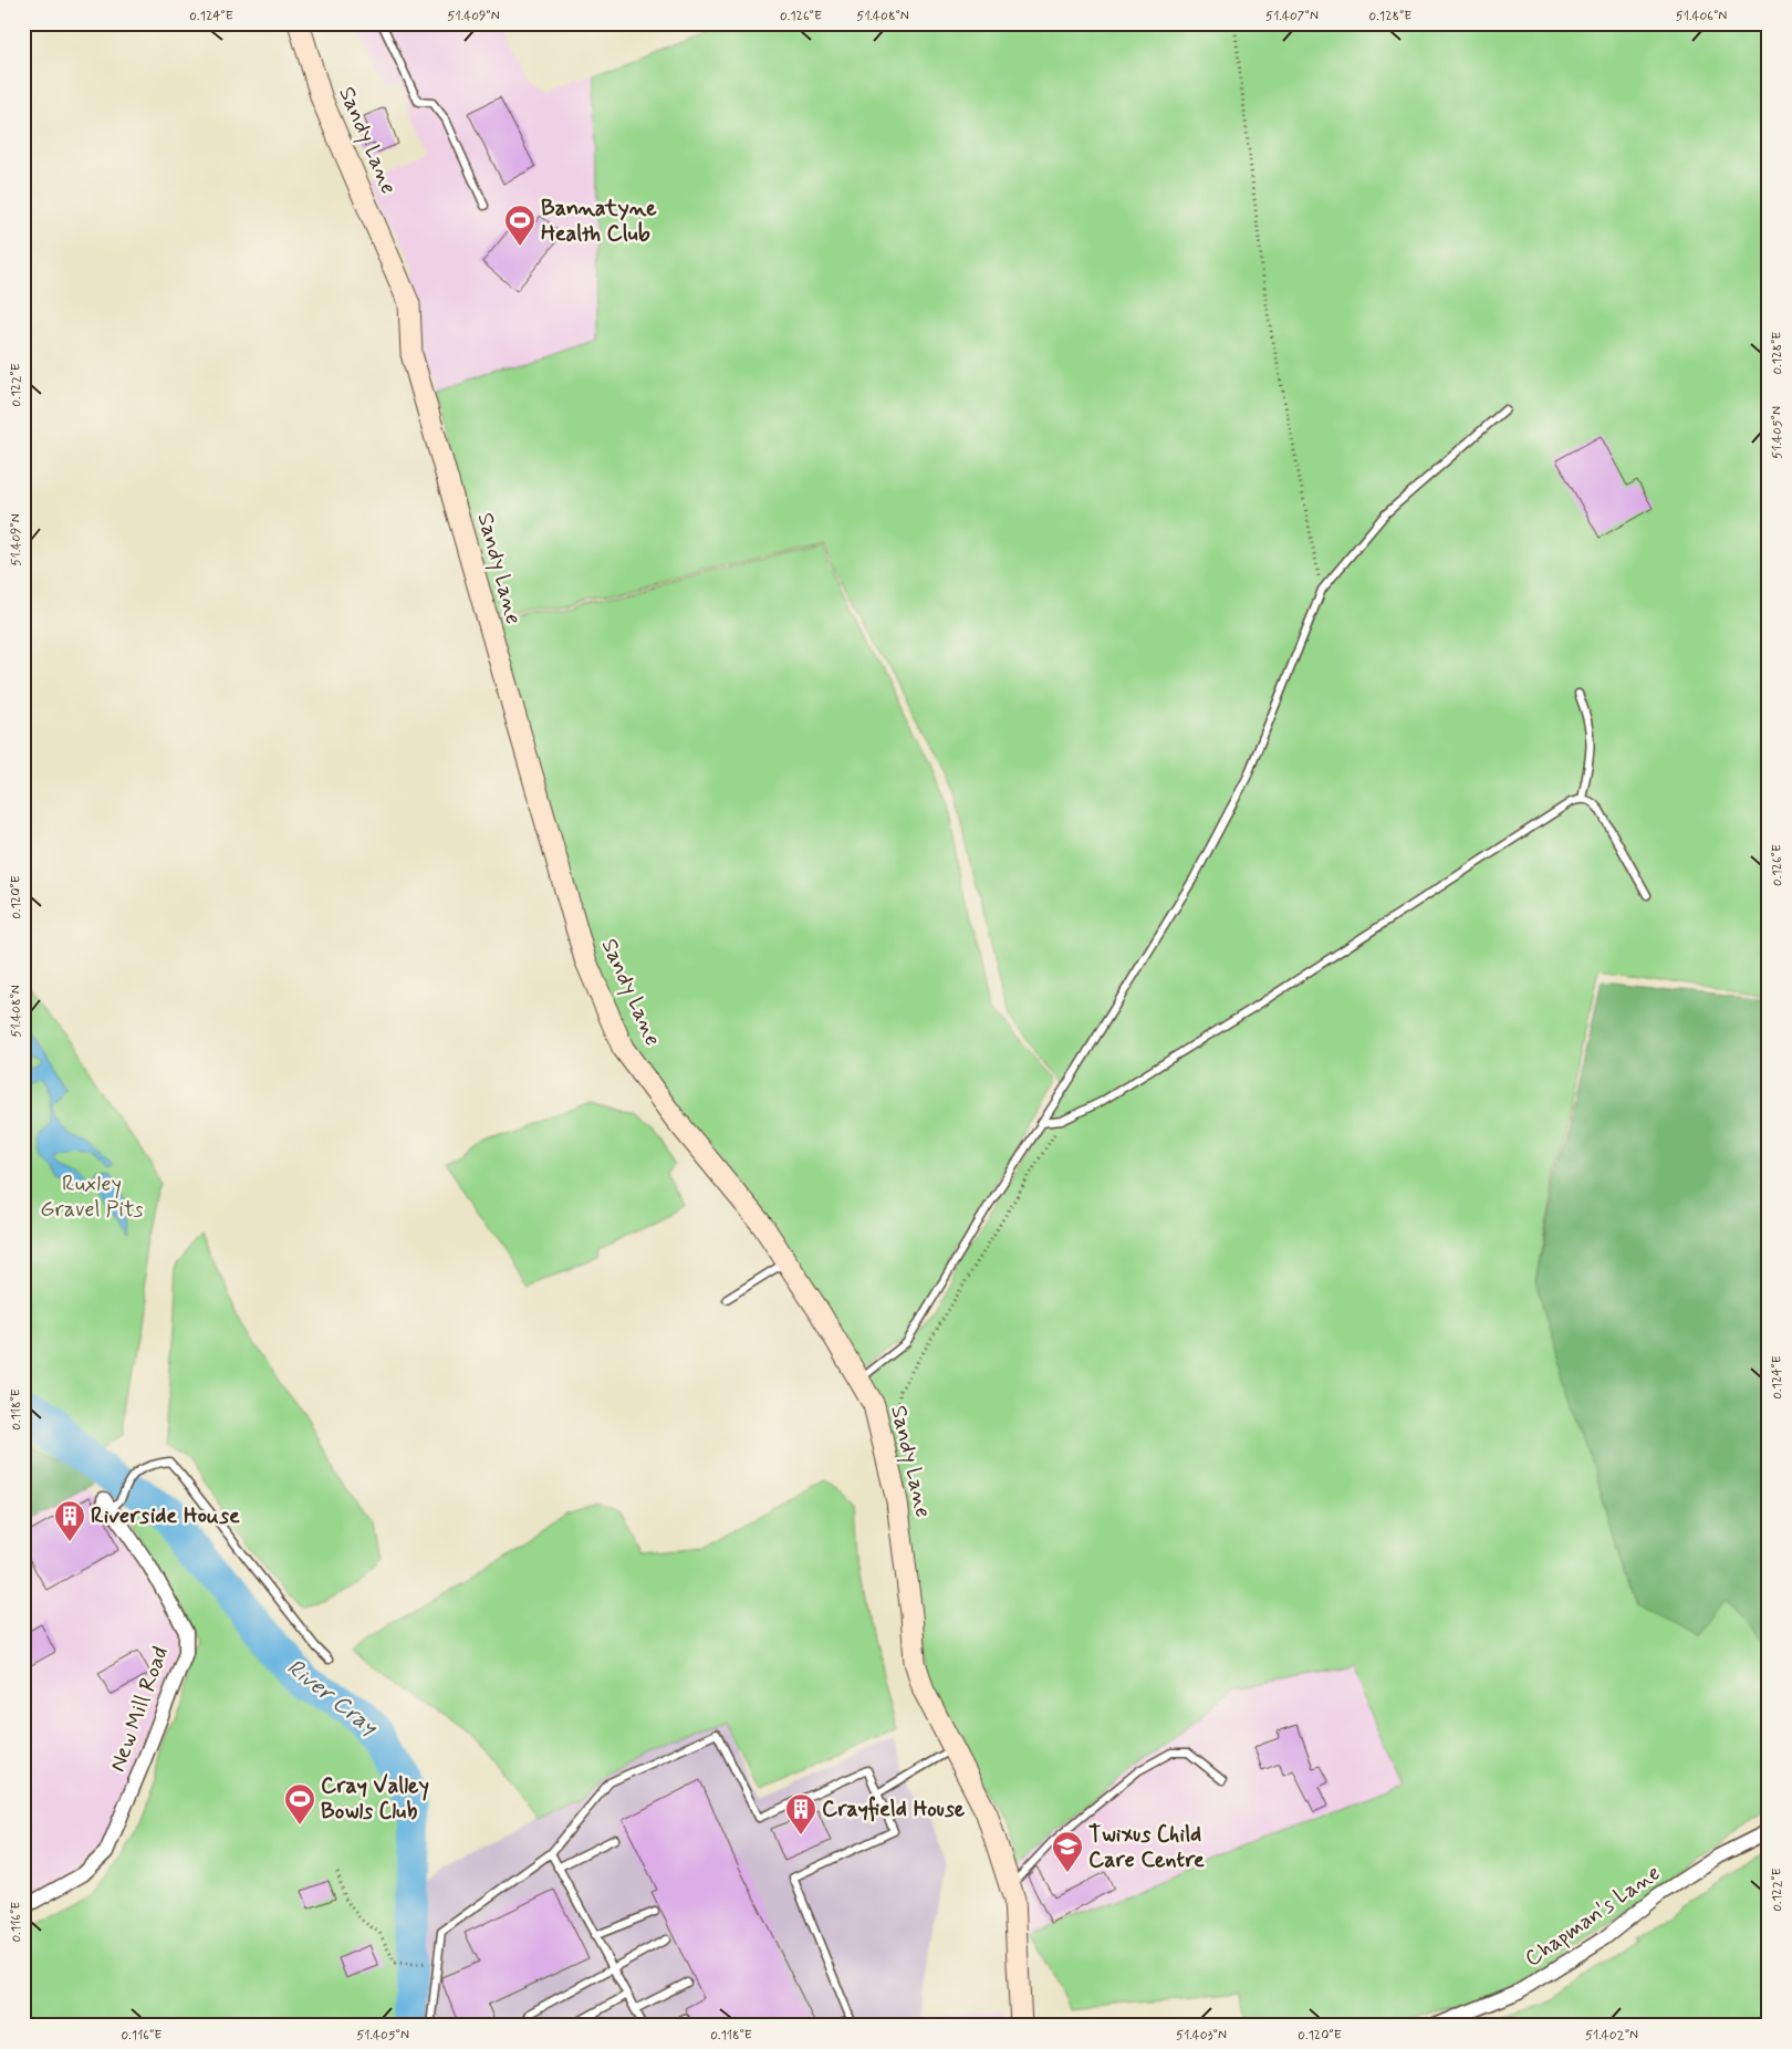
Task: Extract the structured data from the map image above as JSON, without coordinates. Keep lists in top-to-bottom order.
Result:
{
  "streets": {
    "street": ["Sandy Lane", "New Mill Road", "Chapman's Lane"]
  },
  "water": ["River Cray"],
  "parks": ["Ruxley Gravel Pits"],
  "places": {
    "sports": ["Bannatyne Health Club", "Cray Valley Bowls Club"],
    "building": ["Riverside House", "Crayfield House"],
    "school or university": ["Twixus Child Care Centre"]
  },
  "coordinates": [
    "0.124°E",
    "51.409°N",
    "0.126°E",
    "51.408°N",
    "51.407°N",
    "0.128°E",
    "51.406°N",
    "0.122°E",
    "51.405°N",
    "0.120°E",
    "0.118°E",
    "0.116°E",
    "51.403°N",
    "51.402°N"
  ]
}
